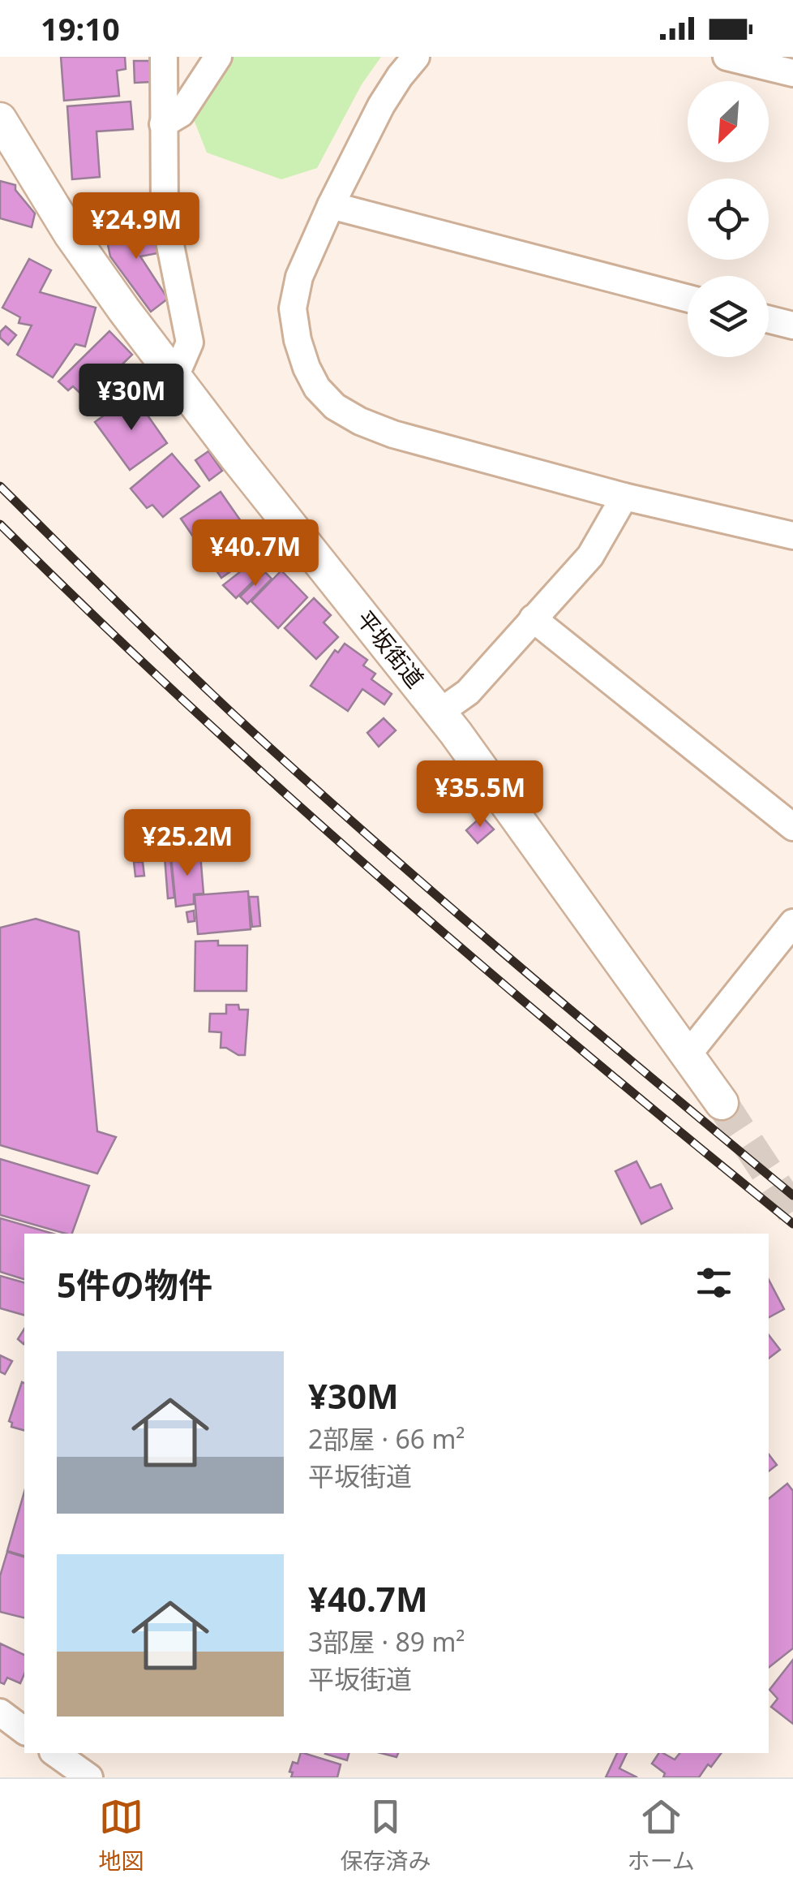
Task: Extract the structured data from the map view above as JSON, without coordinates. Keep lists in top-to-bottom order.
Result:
{
  "streets": {
    "street": ["平坂街道"]
  },
  "north": "bottom left",
  "page": {
    "status": "19:10",
    "price": [
      "¥24.9M",
      "¥30M",
      "¥40.7M",
      "¥35.5M",
      "¥25.2M"
    ],
    "heading": "5件の物件",
    "list": [
      {
        "name": "¥30M",
        "note": "2部屋 · 66 m² · 平坂街道"
      },
      {
        "name": "¥40.7M",
        "note": "3部屋 · 89 m² · 平坂街道"
      }
    ],
    "tabs": ["地図", "保存済み", "ホーム"]
  }
}
